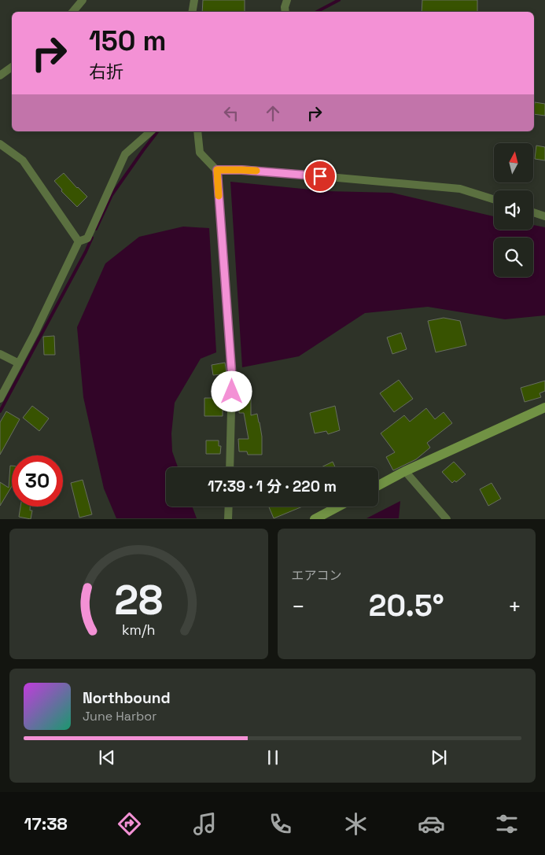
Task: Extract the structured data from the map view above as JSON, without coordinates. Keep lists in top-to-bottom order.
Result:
{
  "north": "top",
  "page": {
    "turn": ["150 m", "右折"],
    "limit": "30",
    "trip": "17:39 · 1 分 · 220 m",
    "tile": "エアコン",
    "heat": ["−", "20.5°", "+"],
    "song": ["Northbound", "June Harbor"],
    "tabs": "17:38",
    "gauge": ["28", "km/h"]
  }
}
